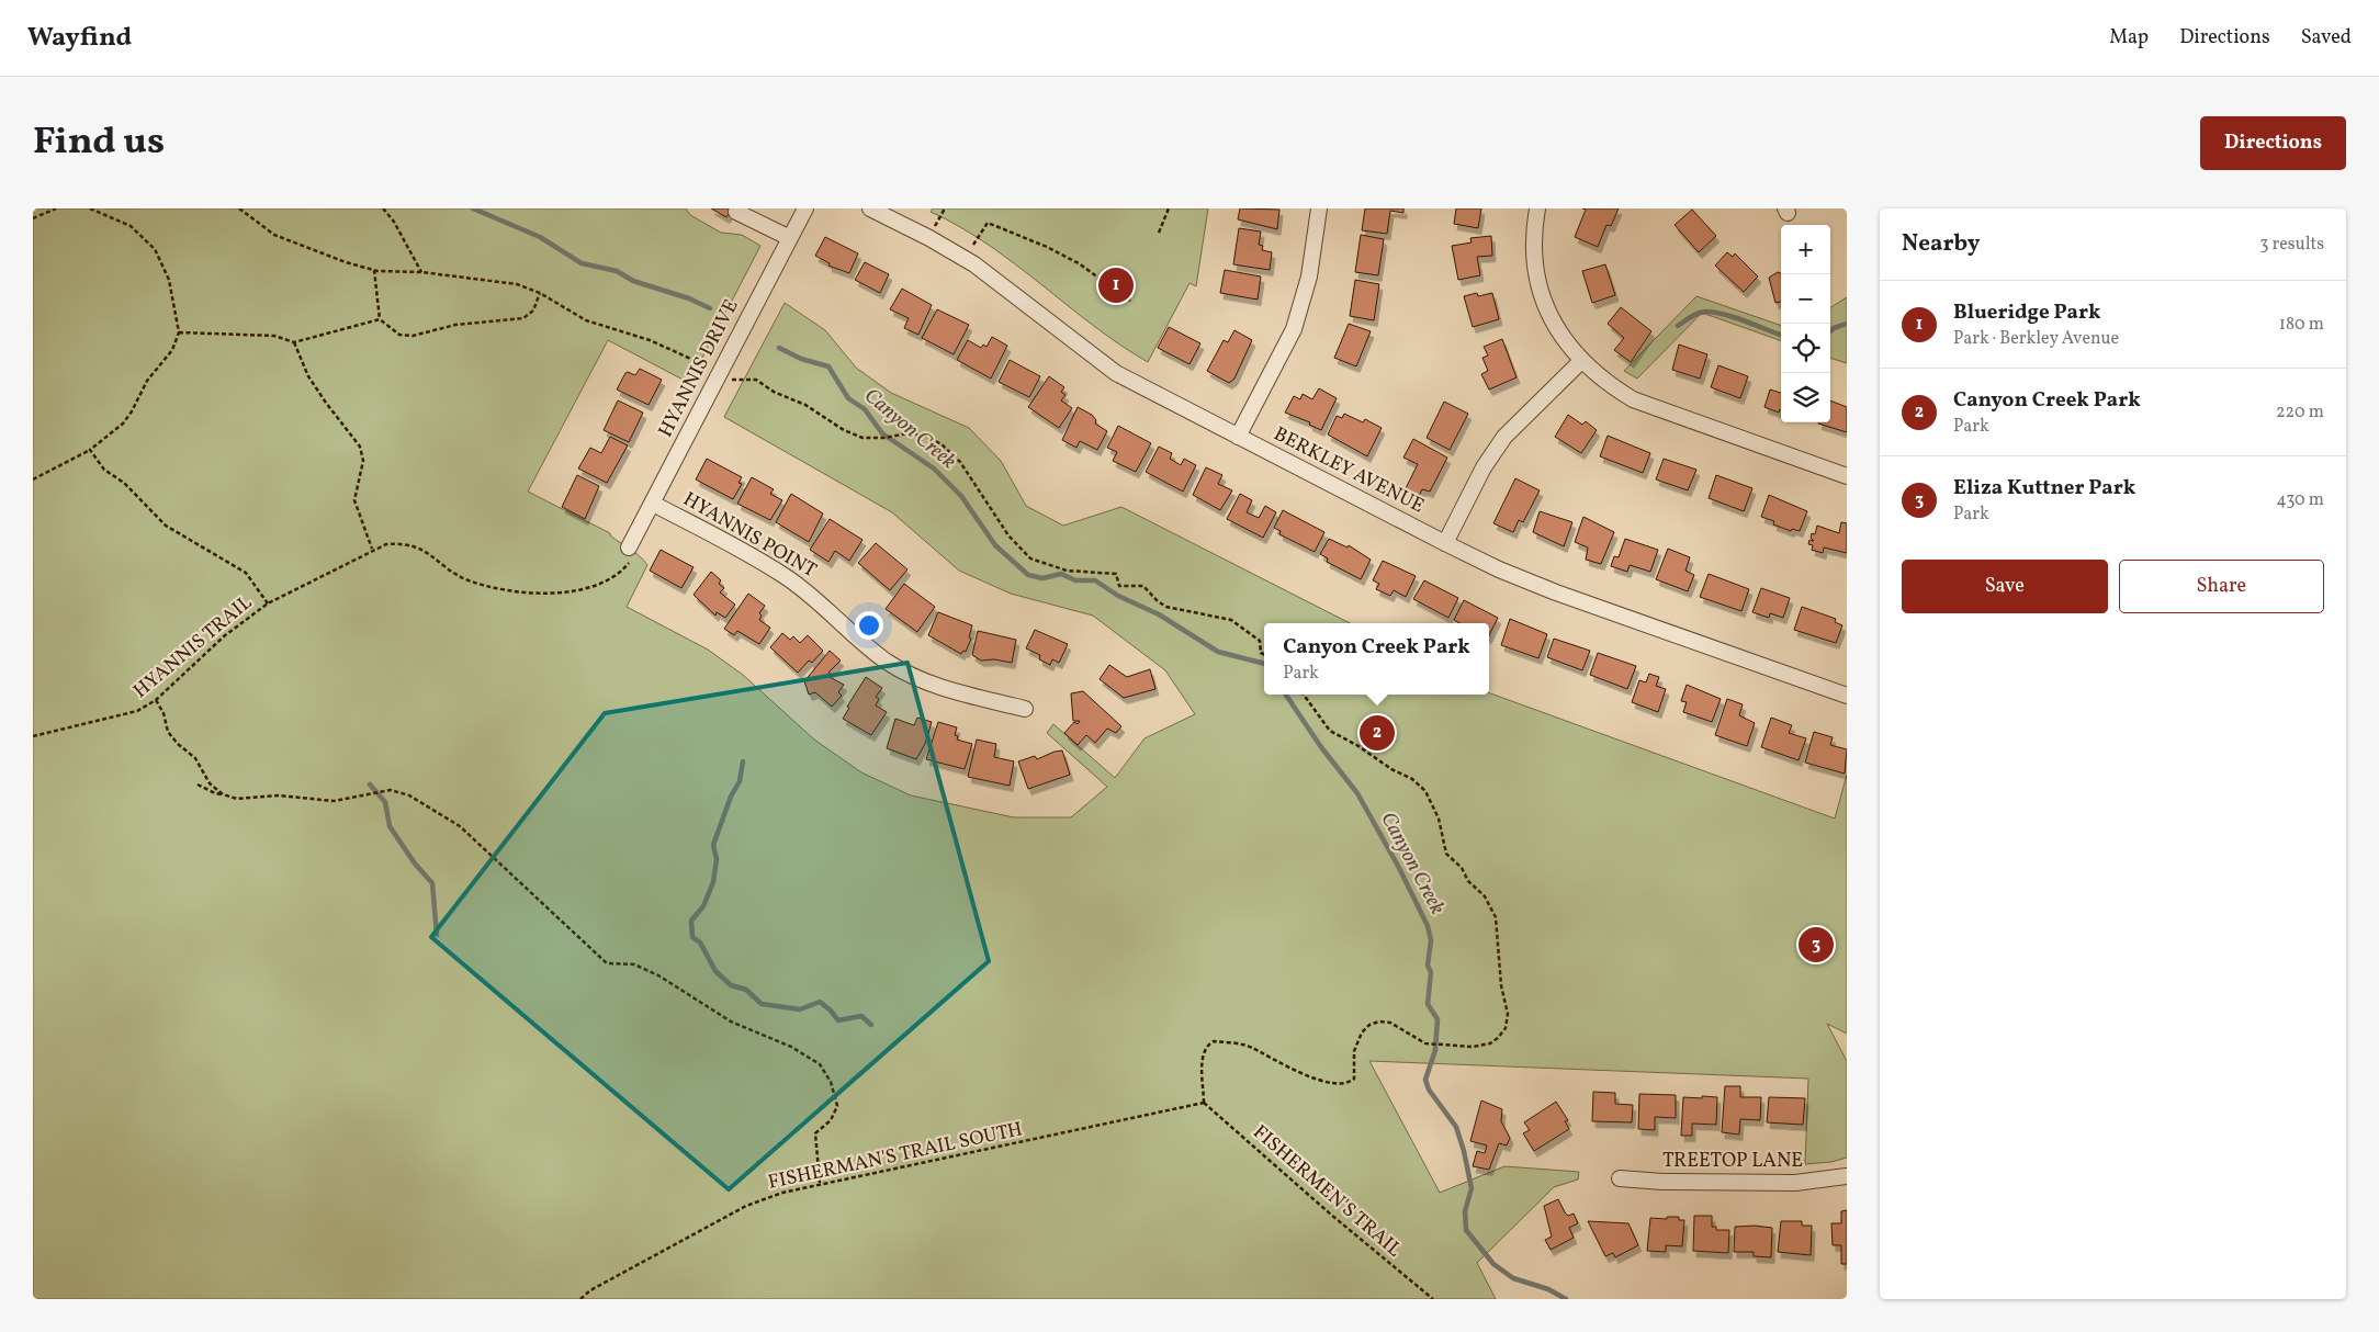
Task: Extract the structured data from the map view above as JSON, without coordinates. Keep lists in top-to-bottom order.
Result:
{
  "streets": {
    "street": [
      "HYANNIS DRIVE",
      "BERKLEY AVENUE",
      "HYANNIS POINT",
      "TREETOP LANE"
    ],
    "path": ["HYANNIS TRAIL", "FISHERMAN'S TRAIL SOUTH", "FISHERMEN'S TRAIL"]
  },
  "crossings": [
    ["HYANNIS DRIVE", "HYANNIS POINT"],
    ["HYANNIS DRIVE", "HYANNIS TRAIL"],
    ["FISHERMAN'S TRAIL SOUTH", "FISHERMEN'S TRAIL"]
  ],
  "water": ["Canyon Creek"],
  "page": {
    "header": "Wayfind",
    "nav": ["Map", "Directions", "Saved"],
    "title": "Find us",
    "buttons": [
      "Directions",
      ["Save", "Share"]
    ],
    "heading": ["Nearby", "3 results"],
    "map_buttons": ["+", "−"],
    "pins": ["1", "2", "3"],
    "list": [
      {
        "mark": "1",
        "name": "Blueridge Park",
        "note": "Park · Berkley Avenue",
        "value": "180 m"
      },
      {
        "mark": "2",
        "name": "Canyon Creek Park",
        "note": "Park",
        "value": "220 m"
      },
      {
        "mark": "3",
        "name": "Eliza Kuttner Park",
        "note": "Park",
        "value": "430 m"
      }
    ],
    "popup": ["Canyon Creek Park", "Park"]
  }
}
